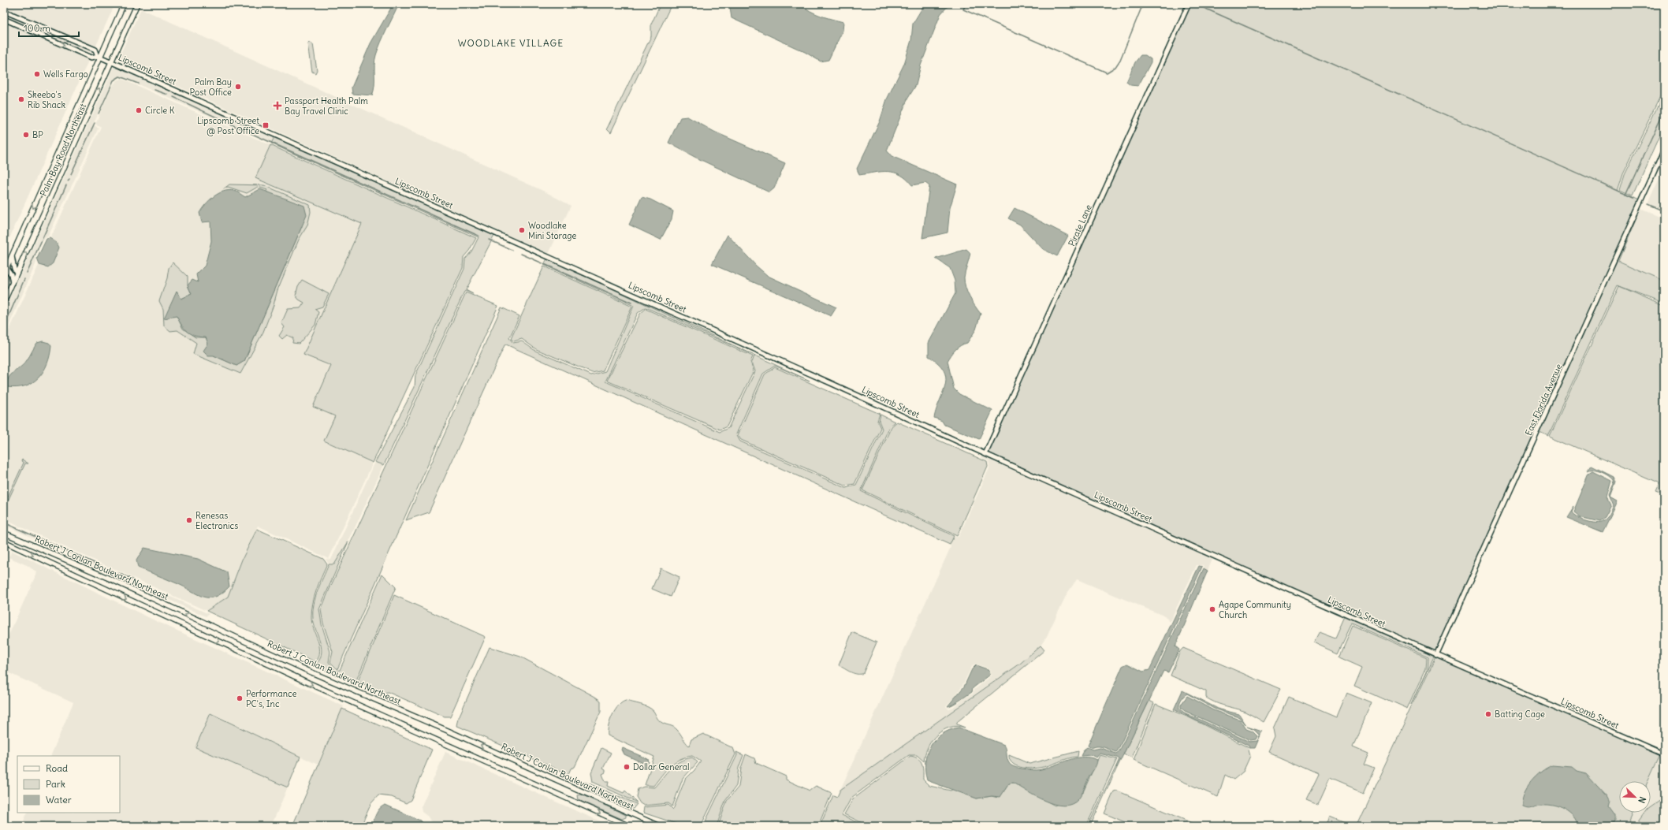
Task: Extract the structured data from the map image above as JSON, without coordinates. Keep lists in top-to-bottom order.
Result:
{
  "streets": {
    "main road": ["Palm Bay Road Northeast", "Robert J Conlan Boulevard Northeast"],
    "street": ["Lipscomb Street", "Pirate Lane", "East Florida Avenue"]
  },
  "crossings": [
    ["Lipscomb Street", "Palm Bay Road Northeast"],
    ["Lipscomb Street", "Pirate Lane"],
    ["Lipscomb Street", "East Florida Avenue"]
  ],
  "districts": ["WOODLAKE VILLAGE"],
  "places": {
    "other": [
      "Wells Fargo",
      "Palm Bay Post Office",
      "Skeebo's Rib Shack",
      "Circle K",
      "BP",
      "Woodlake Mini Storage",
      "Renesas Electronics",
      "Agape Community Church",
      "Performance PC's, Inc",
      "Batting Cage",
      "Dollar General"
    ],
    "health": ["Passport Health Palm Bay Travel Clinic"],
    "transit": ["Lipscomb Street @ Post Office"]
  },
  "legend": ["Road", "Park", "Water"],
  "scale_bar": "100 m",
  "north": "bottom right"
}
